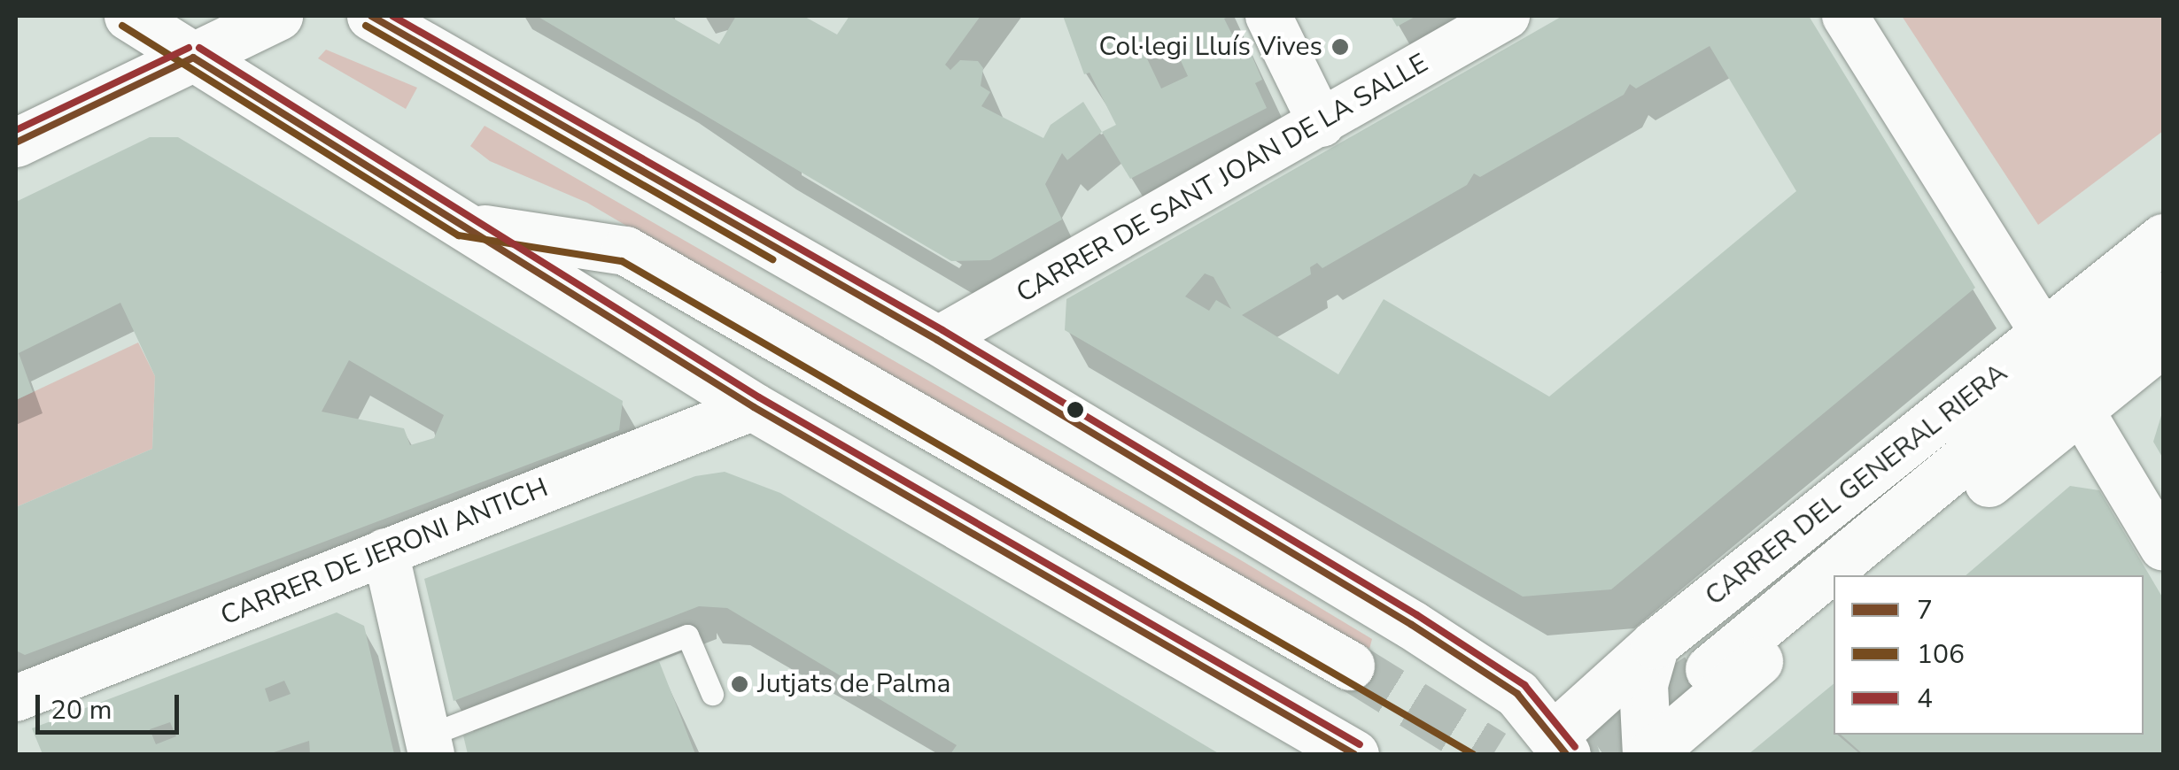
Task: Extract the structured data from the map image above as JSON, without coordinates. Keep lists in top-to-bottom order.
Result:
{
  "streets": {
    "main road": ["CARRER DEL GENERAL RIERA"],
    "street": ["CARRER DE SANT JOAN DE LA SALLE", "CARRER DE JERONI ANTICH"]
  },
  "places": ["Col·legi Lluís Vives", "Jutjats de Palma"],
  "lines": ["transit line 7", "transit line 4", "transit line 106"],
  "legend": ["7", "106", "4"],
  "scale_bar": "20 m"
}
